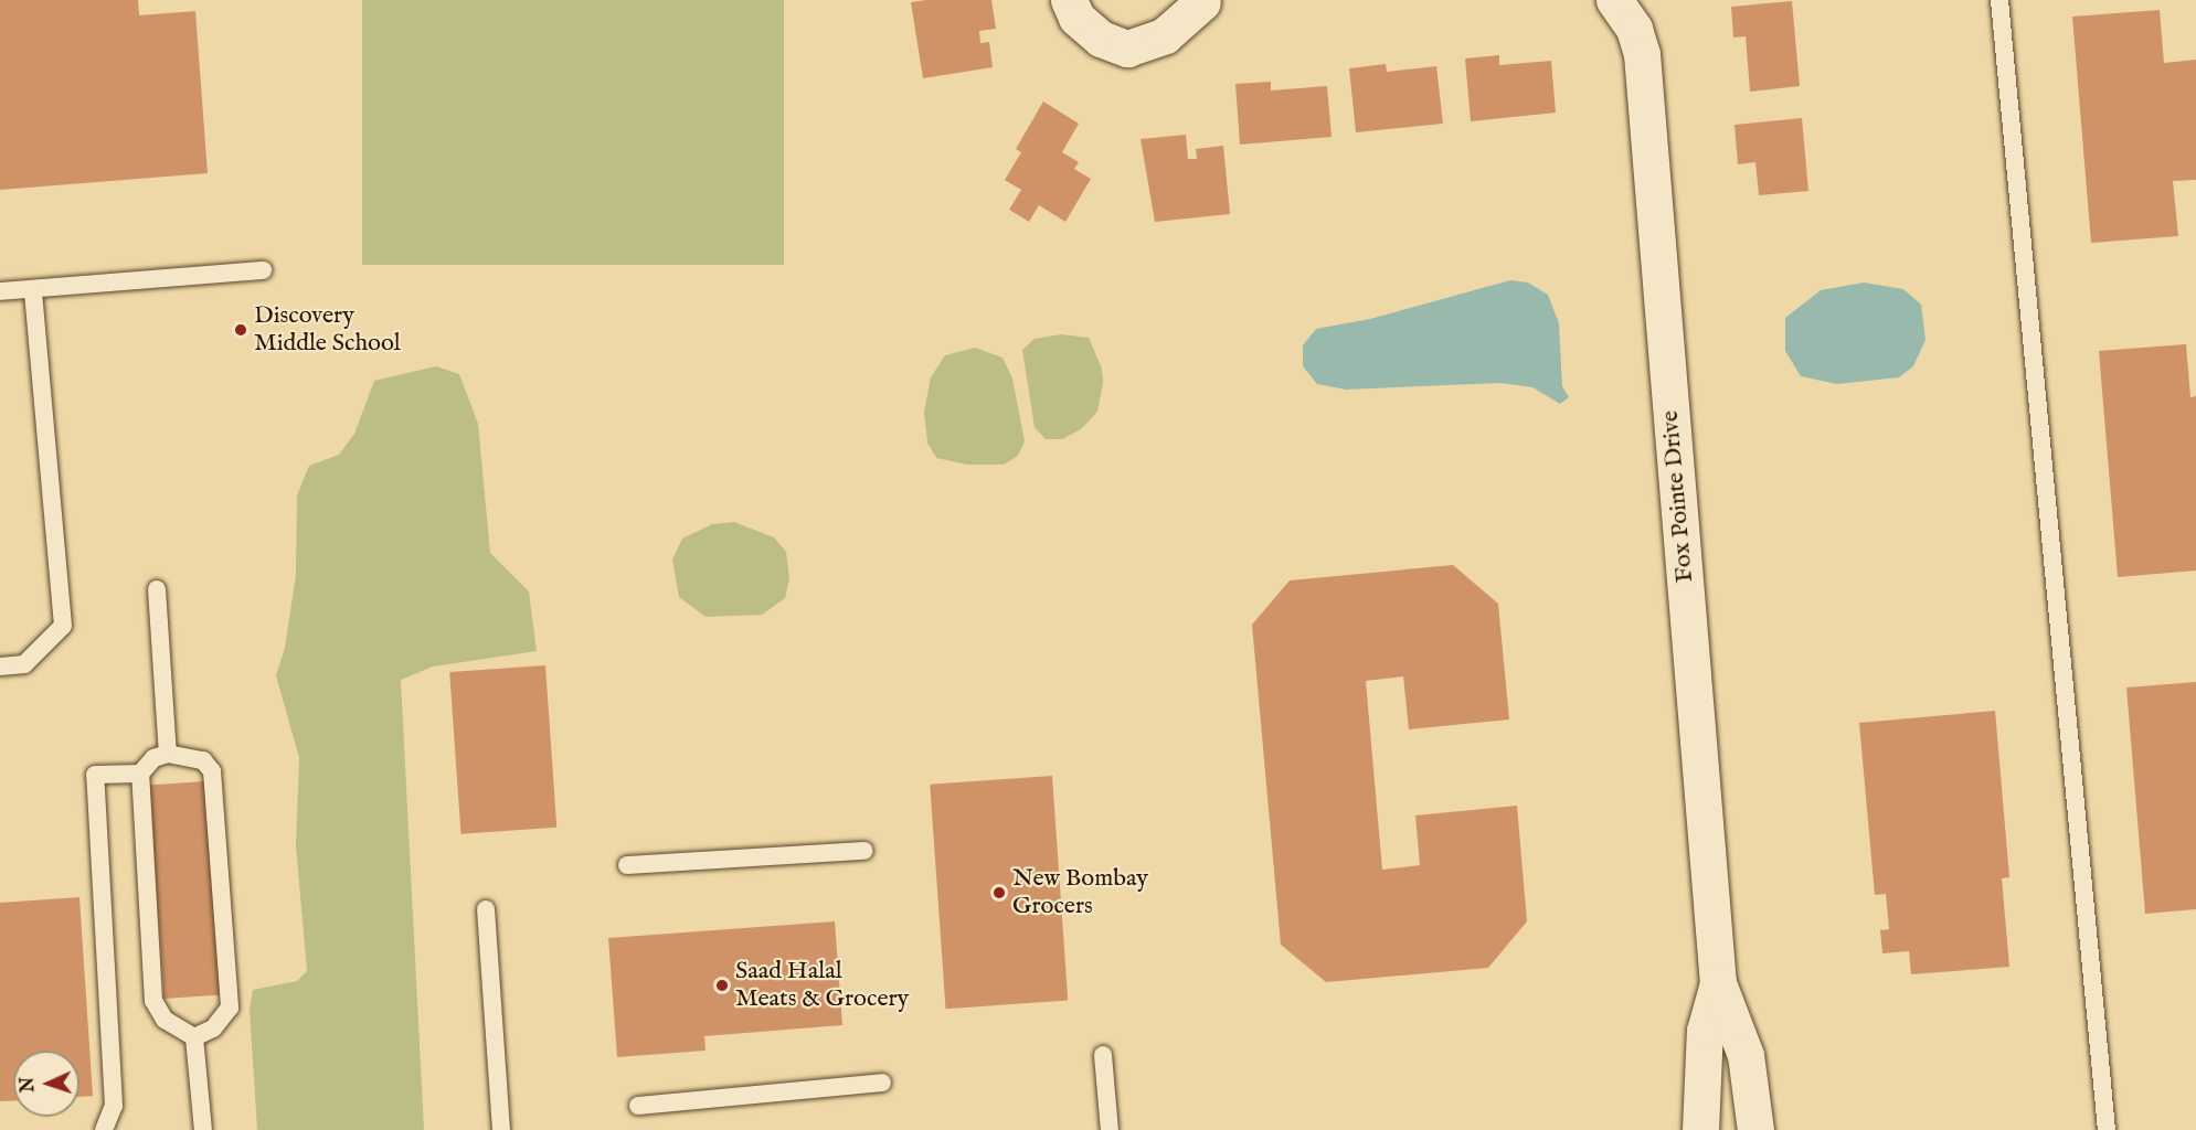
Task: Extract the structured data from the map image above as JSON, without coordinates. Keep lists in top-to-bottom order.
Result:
{
  "streets": {
    "street": ["Fox Pointe Drive"]
  },
  "places": ["Discovery Middle School", "New Bombay Grocers", "Saad Halal Meats & Grocery"],
  "north": "left"
}
